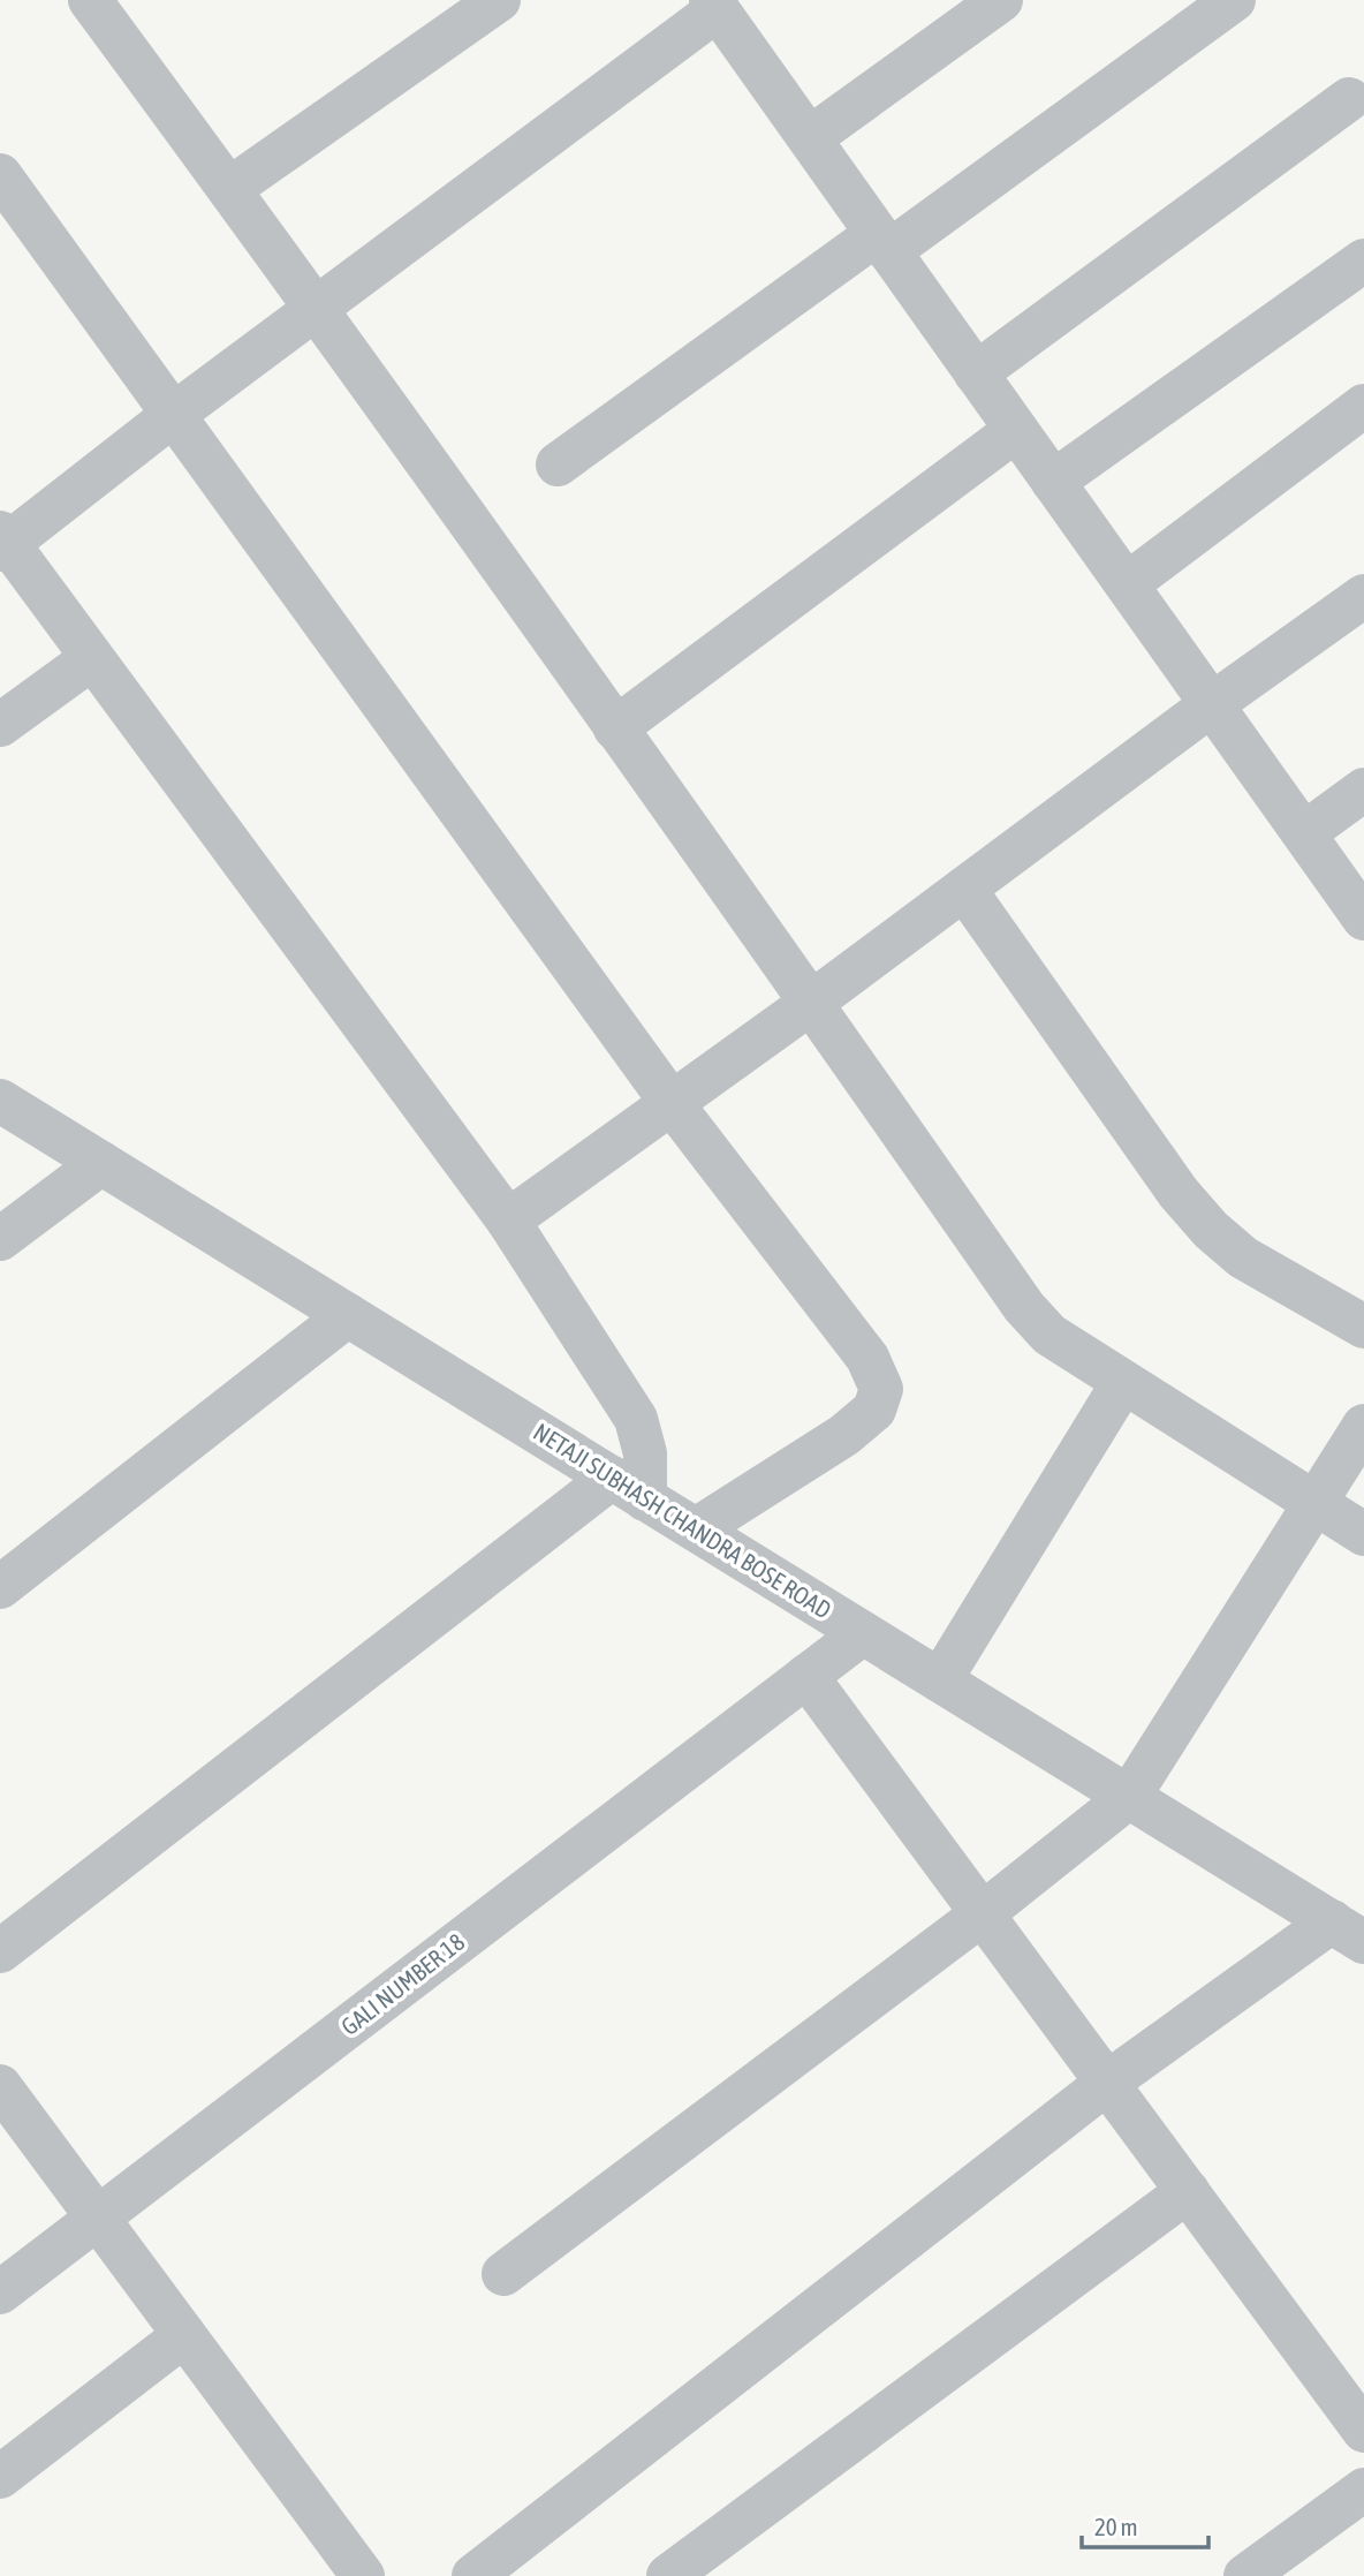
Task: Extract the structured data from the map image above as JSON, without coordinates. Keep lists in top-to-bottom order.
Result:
{
  "streets": {
    "street": ["NETAJI SUBHASH CHANDRA BOSE ROAD", "GALI NUMBER 18"]
  },
  "crossings": [
    ["NETAJI SUBHASH CHANDRA BOSE ROAD", "GALI NUMBER 18"]
  ],
  "scale_bar": "20 m"
}
